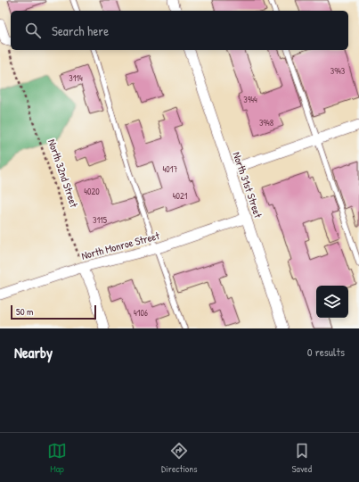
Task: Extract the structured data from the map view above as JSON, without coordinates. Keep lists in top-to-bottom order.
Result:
{
  "streets": {
    "street": ["North 31st Street", "North Monroe Street"],
    "path": ["North 32nd Street"]
  },
  "crossings": [
    ["North 32nd Street", "North Monroe Street"],
    ["North 31st Street", "North Monroe Street"]
  ],
  "house_numbers": [
    "3943",
    "3114",
    "3944",
    "3948",
    "4017",
    "4020",
    "4021",
    "3115",
    "4106"
  ],
  "scale_bar": "50 m",
  "page": {
    "search": "Search here",
    "scale": "50 m",
    "heading": ["Nearby", "0 results"],
    "nav": ["Map", "Directions", "Saved"]
  }
}
